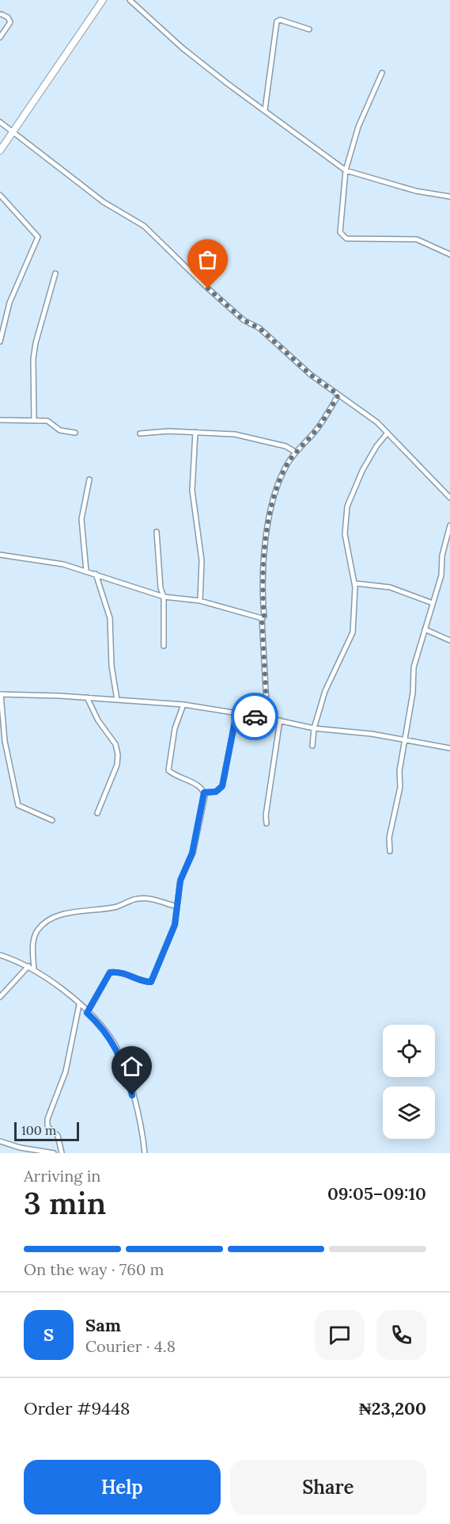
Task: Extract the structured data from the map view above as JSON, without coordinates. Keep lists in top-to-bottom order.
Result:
{
  "scale_bar": "100 m",
  "page": {
    "scale": "100 m",
    "heading": ["3 min", "Arriving in", "09:05–09:10"],
    "panel": [
      "Sam",
      "Courier · 4.8",
      "Order #9448",
      "₦23,200"
    ],
    "bar": "On the way · 760 m",
    "round": "S",
    "buttons": ["Help", "Share"]
  }
}
